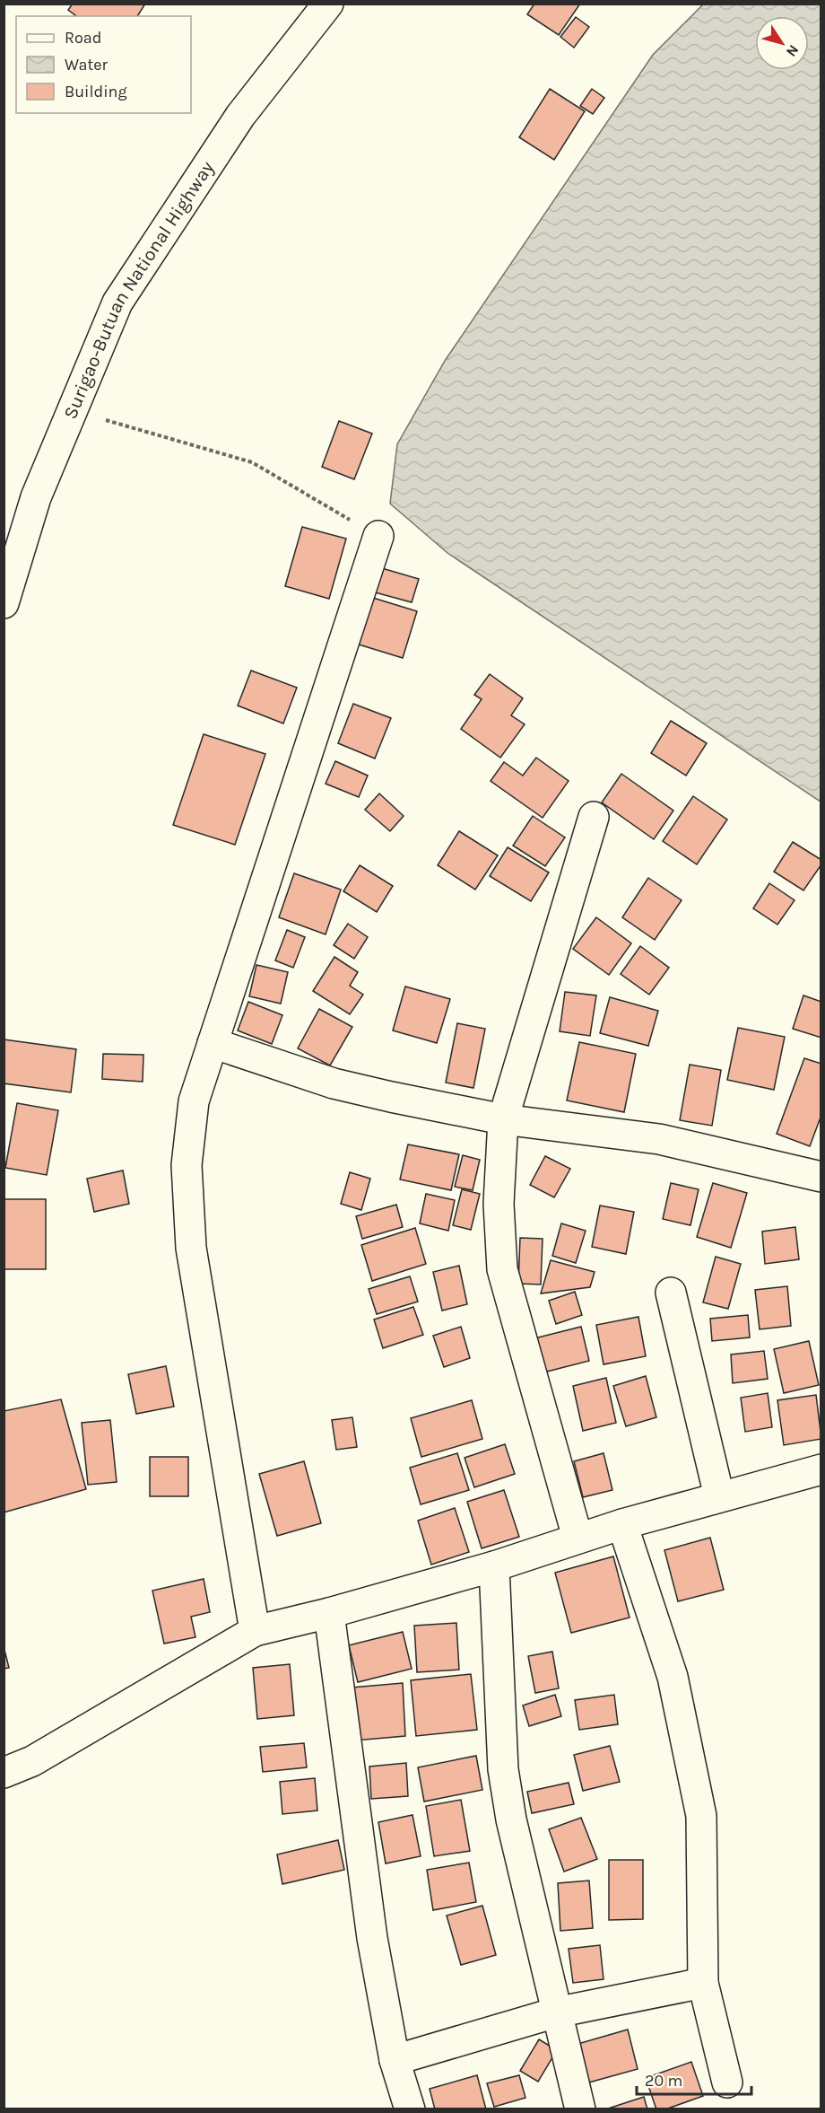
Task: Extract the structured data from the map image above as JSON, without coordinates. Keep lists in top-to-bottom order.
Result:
{
  "streets": {
    "main road": ["Surigao-Butuan National Highway"]
  },
  "legend": ["Road", "Water", "Building"],
  "scale_bar": "20 m",
  "north": "bottom right"
}
